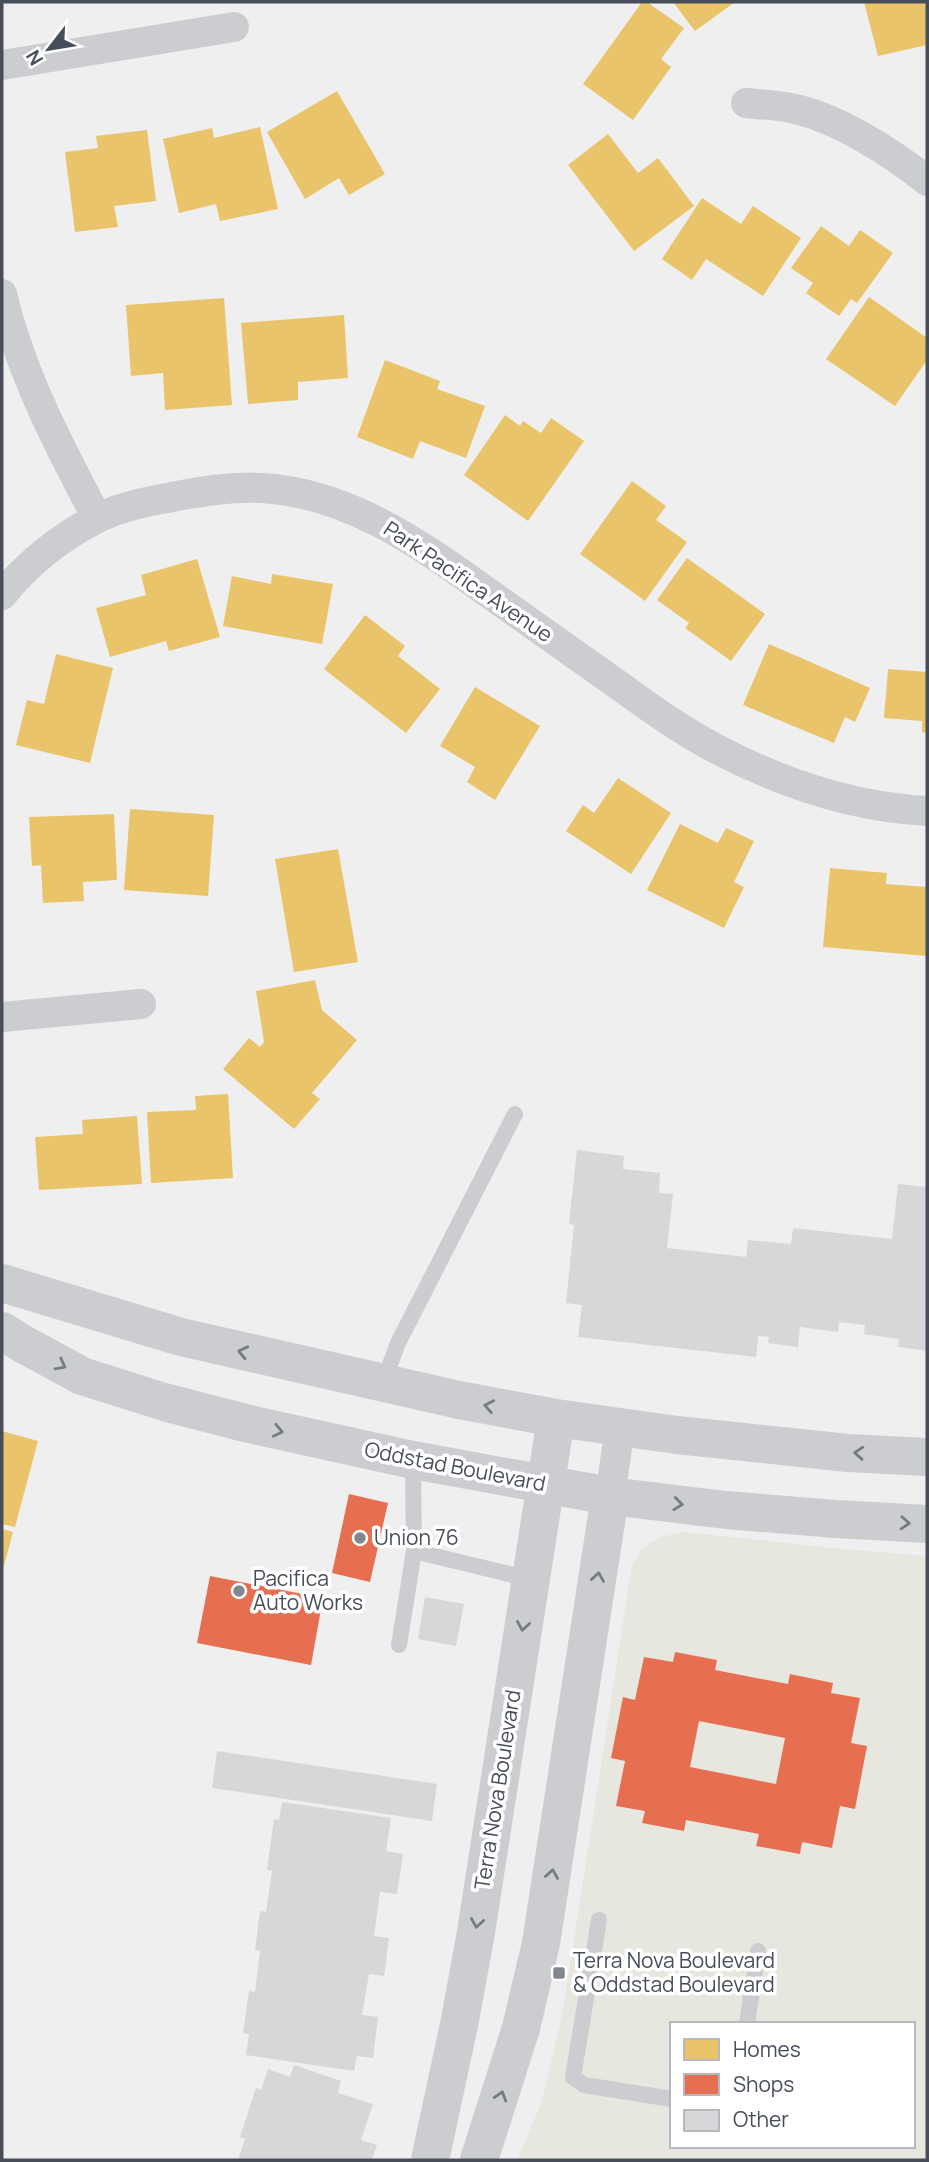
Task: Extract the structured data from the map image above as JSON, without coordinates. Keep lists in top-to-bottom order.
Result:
{
  "streets": {
    "street": ["Park Pacifica Avenue", "Oddstad Boulevard", "Terra Nova Boulevard"]
  },
  "crossings": [
    ["Oddstad Boulevard", "Terra Nova Boulevard"]
  ],
  "places": {
    "other": ["Union 76", "Pacifica Auto Works"],
    "transit": ["Terra Nova Boulevard & Oddstad Boulevard"]
  },
  "legend": ["Homes", "Shops", "Other"],
  "north": "bottom left"
}
